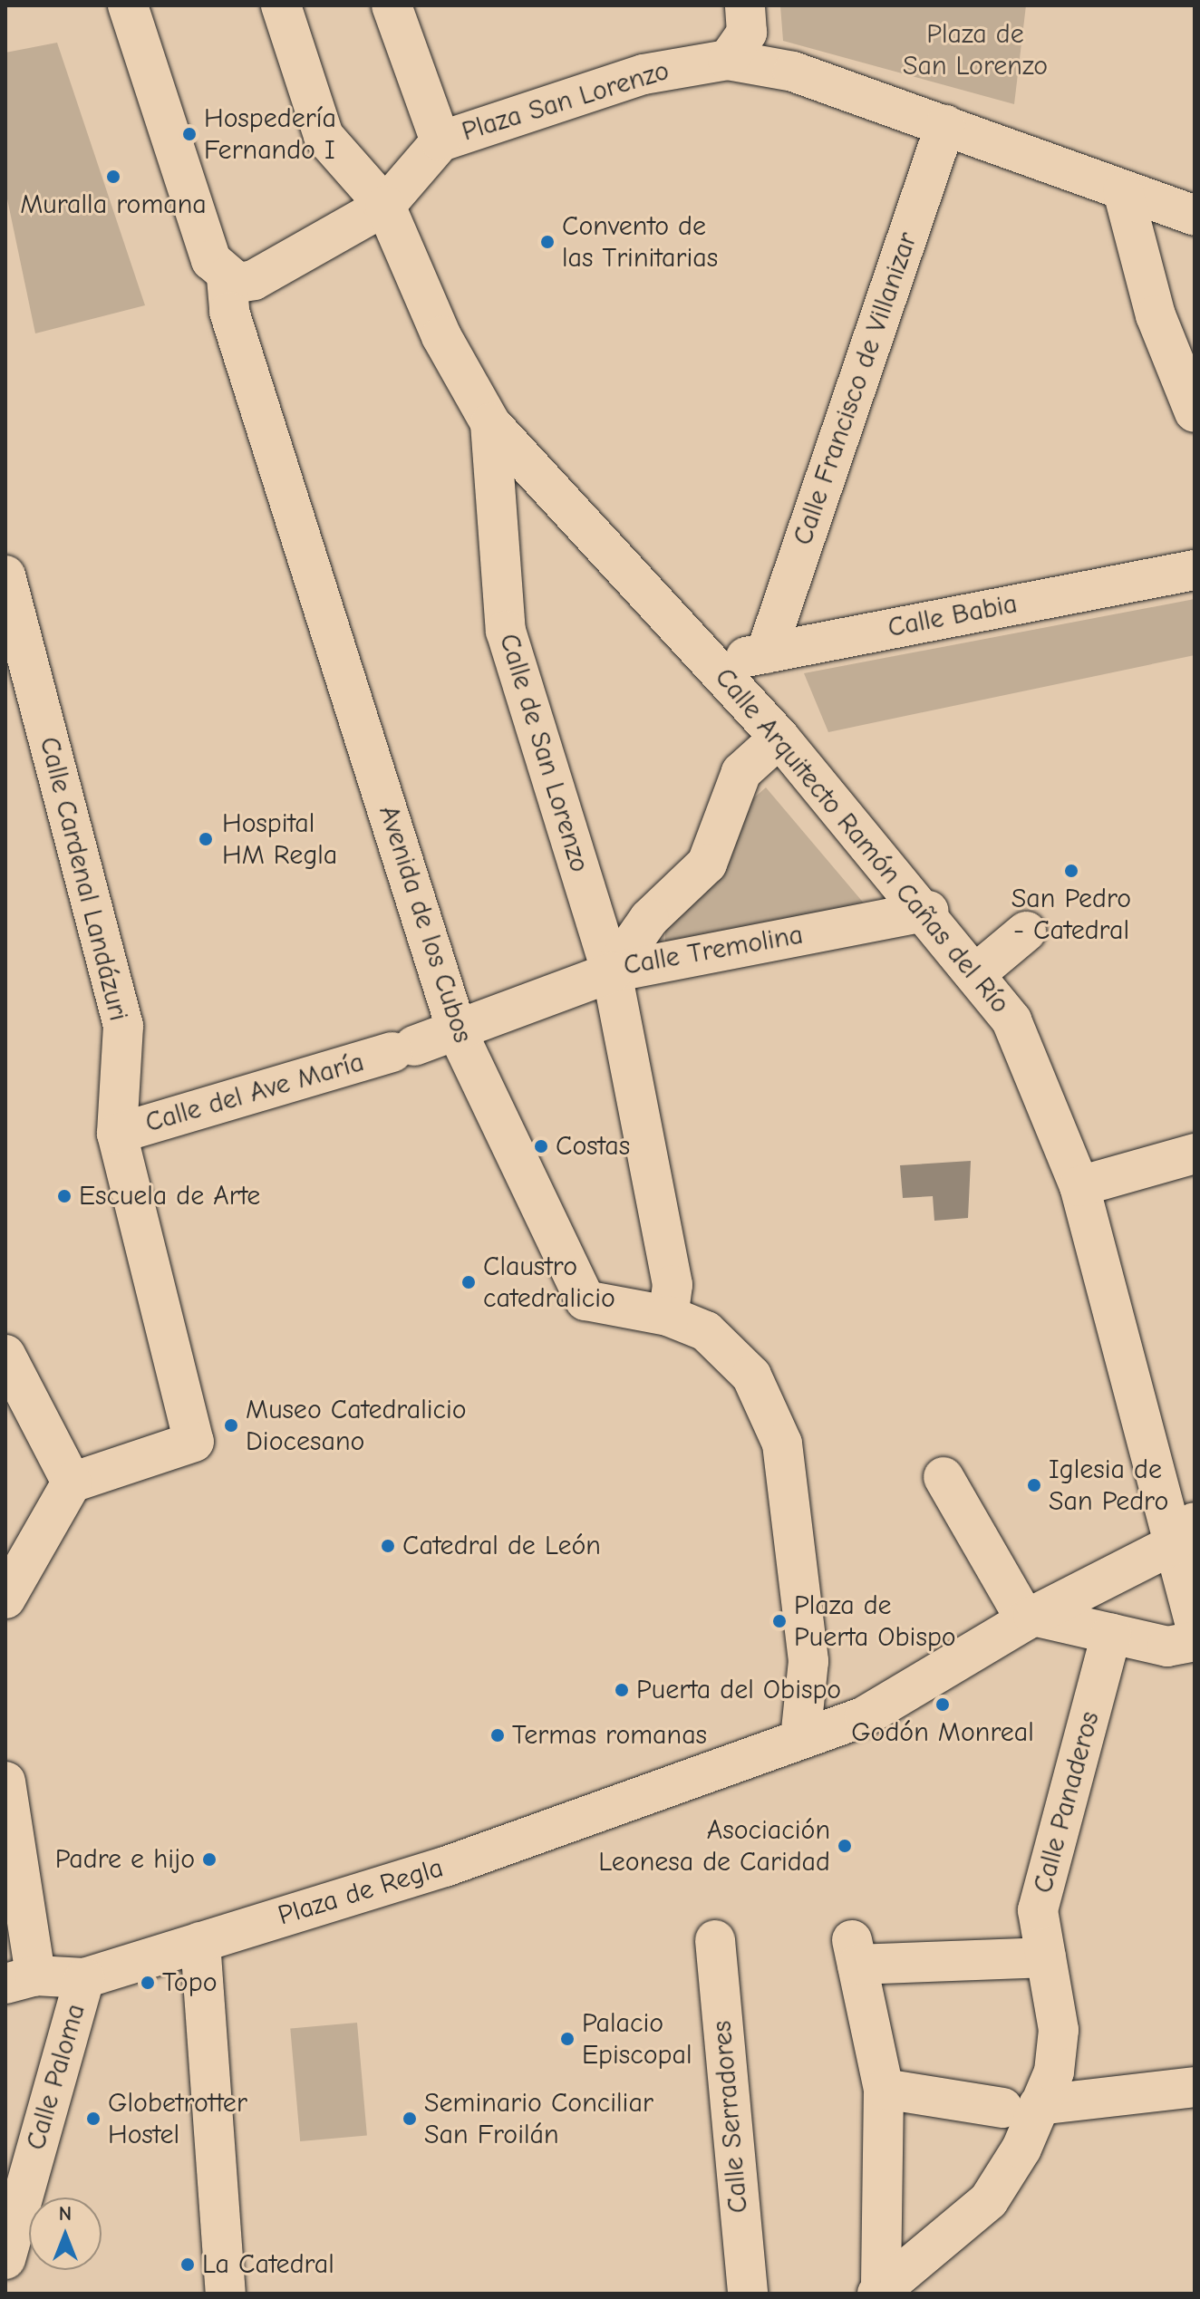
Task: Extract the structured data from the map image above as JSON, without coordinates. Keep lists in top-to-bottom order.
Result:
{
  "streets": {
    "street": [
      "Plaza San Lorenzo",
      "Calle Francisco de Villanizar",
      "Calle Babia",
      "Calle de San Lorenzo",
      "Calle Arquitecto Ramón Cañas del Río",
      "Calle Cardenal Landázuri",
      "Avenida de los Cubos",
      "Calle Tremolina",
      "Calle del Ave María",
      "Calle Panaderos",
      "Plaza de Regla",
      "Calle Paloma",
      "Calle Serradores"
    ]
  },
  "crossings": [
    ["Plaza San Lorenzo", "Calle Francisco de Villanizar"],
    ["Plaza San Lorenzo", "Calle de San Lorenzo"],
    ["Plaza San Lorenzo", "Avenida de los Cubos"],
    ["Calle Francisco de Villanizar", "Calle Babia"],
    ["Calle Babia", "Calle Arquitecto Ramón Cañas del Río"],
    ["Calle de San Lorenzo", "Calle Arquitecto Ramón Cañas del Río"],
    ["Calle de San Lorenzo", "Avenida de los Cubos"],
    ["Calle de San Lorenzo", "Calle Tremolina"],
    ["Calle de San Lorenzo", "Calle del Ave María"],
    ["Calle Arquitecto Ramón Cañas del Río", "Calle Tremolina"],
    ["Calle Arquitecto Ramón Cañas del Río", "Plaza de Regla"],
    ["Calle Cardenal Landázuri", "Calle del Ave María"],
    ["Avenida de los Cubos", "Calle del Ave María"],
    ["Avenida de los Cubos", "Plaza de Regla"],
    ["Calle Tremolina", "Calle del Ave María"],
    ["Plaza de Regla", "Calle Paloma"]
  ],
  "parks": ["Plaza de San Lorenzo"],
  "places": [
    "Hospedería Fernando I",
    "Muralla romana",
    "Convento de las Trinitarias",
    "Hospital HM Regla",
    "San Pedro - Catedral",
    "Costas",
    "Escuela de Arte",
    "Claustro catedralicio",
    "Museo Catedralicio Diocesano",
    "Iglesia de San Pedro",
    "Catedral de León",
    "Plaza de Puerta Obispo",
    "Puerta del Obispo",
    "Godón Monreal",
    "Termas romanas",
    "Asociación Leonesa de Caridad",
    "Padre e hijo",
    "Topo",
    "Palacio Episcopal",
    "Globetrotter Hostel",
    "Seminario Conciliar San Froilán",
    "La Catedral"
  ],
  "north": "top"
}
